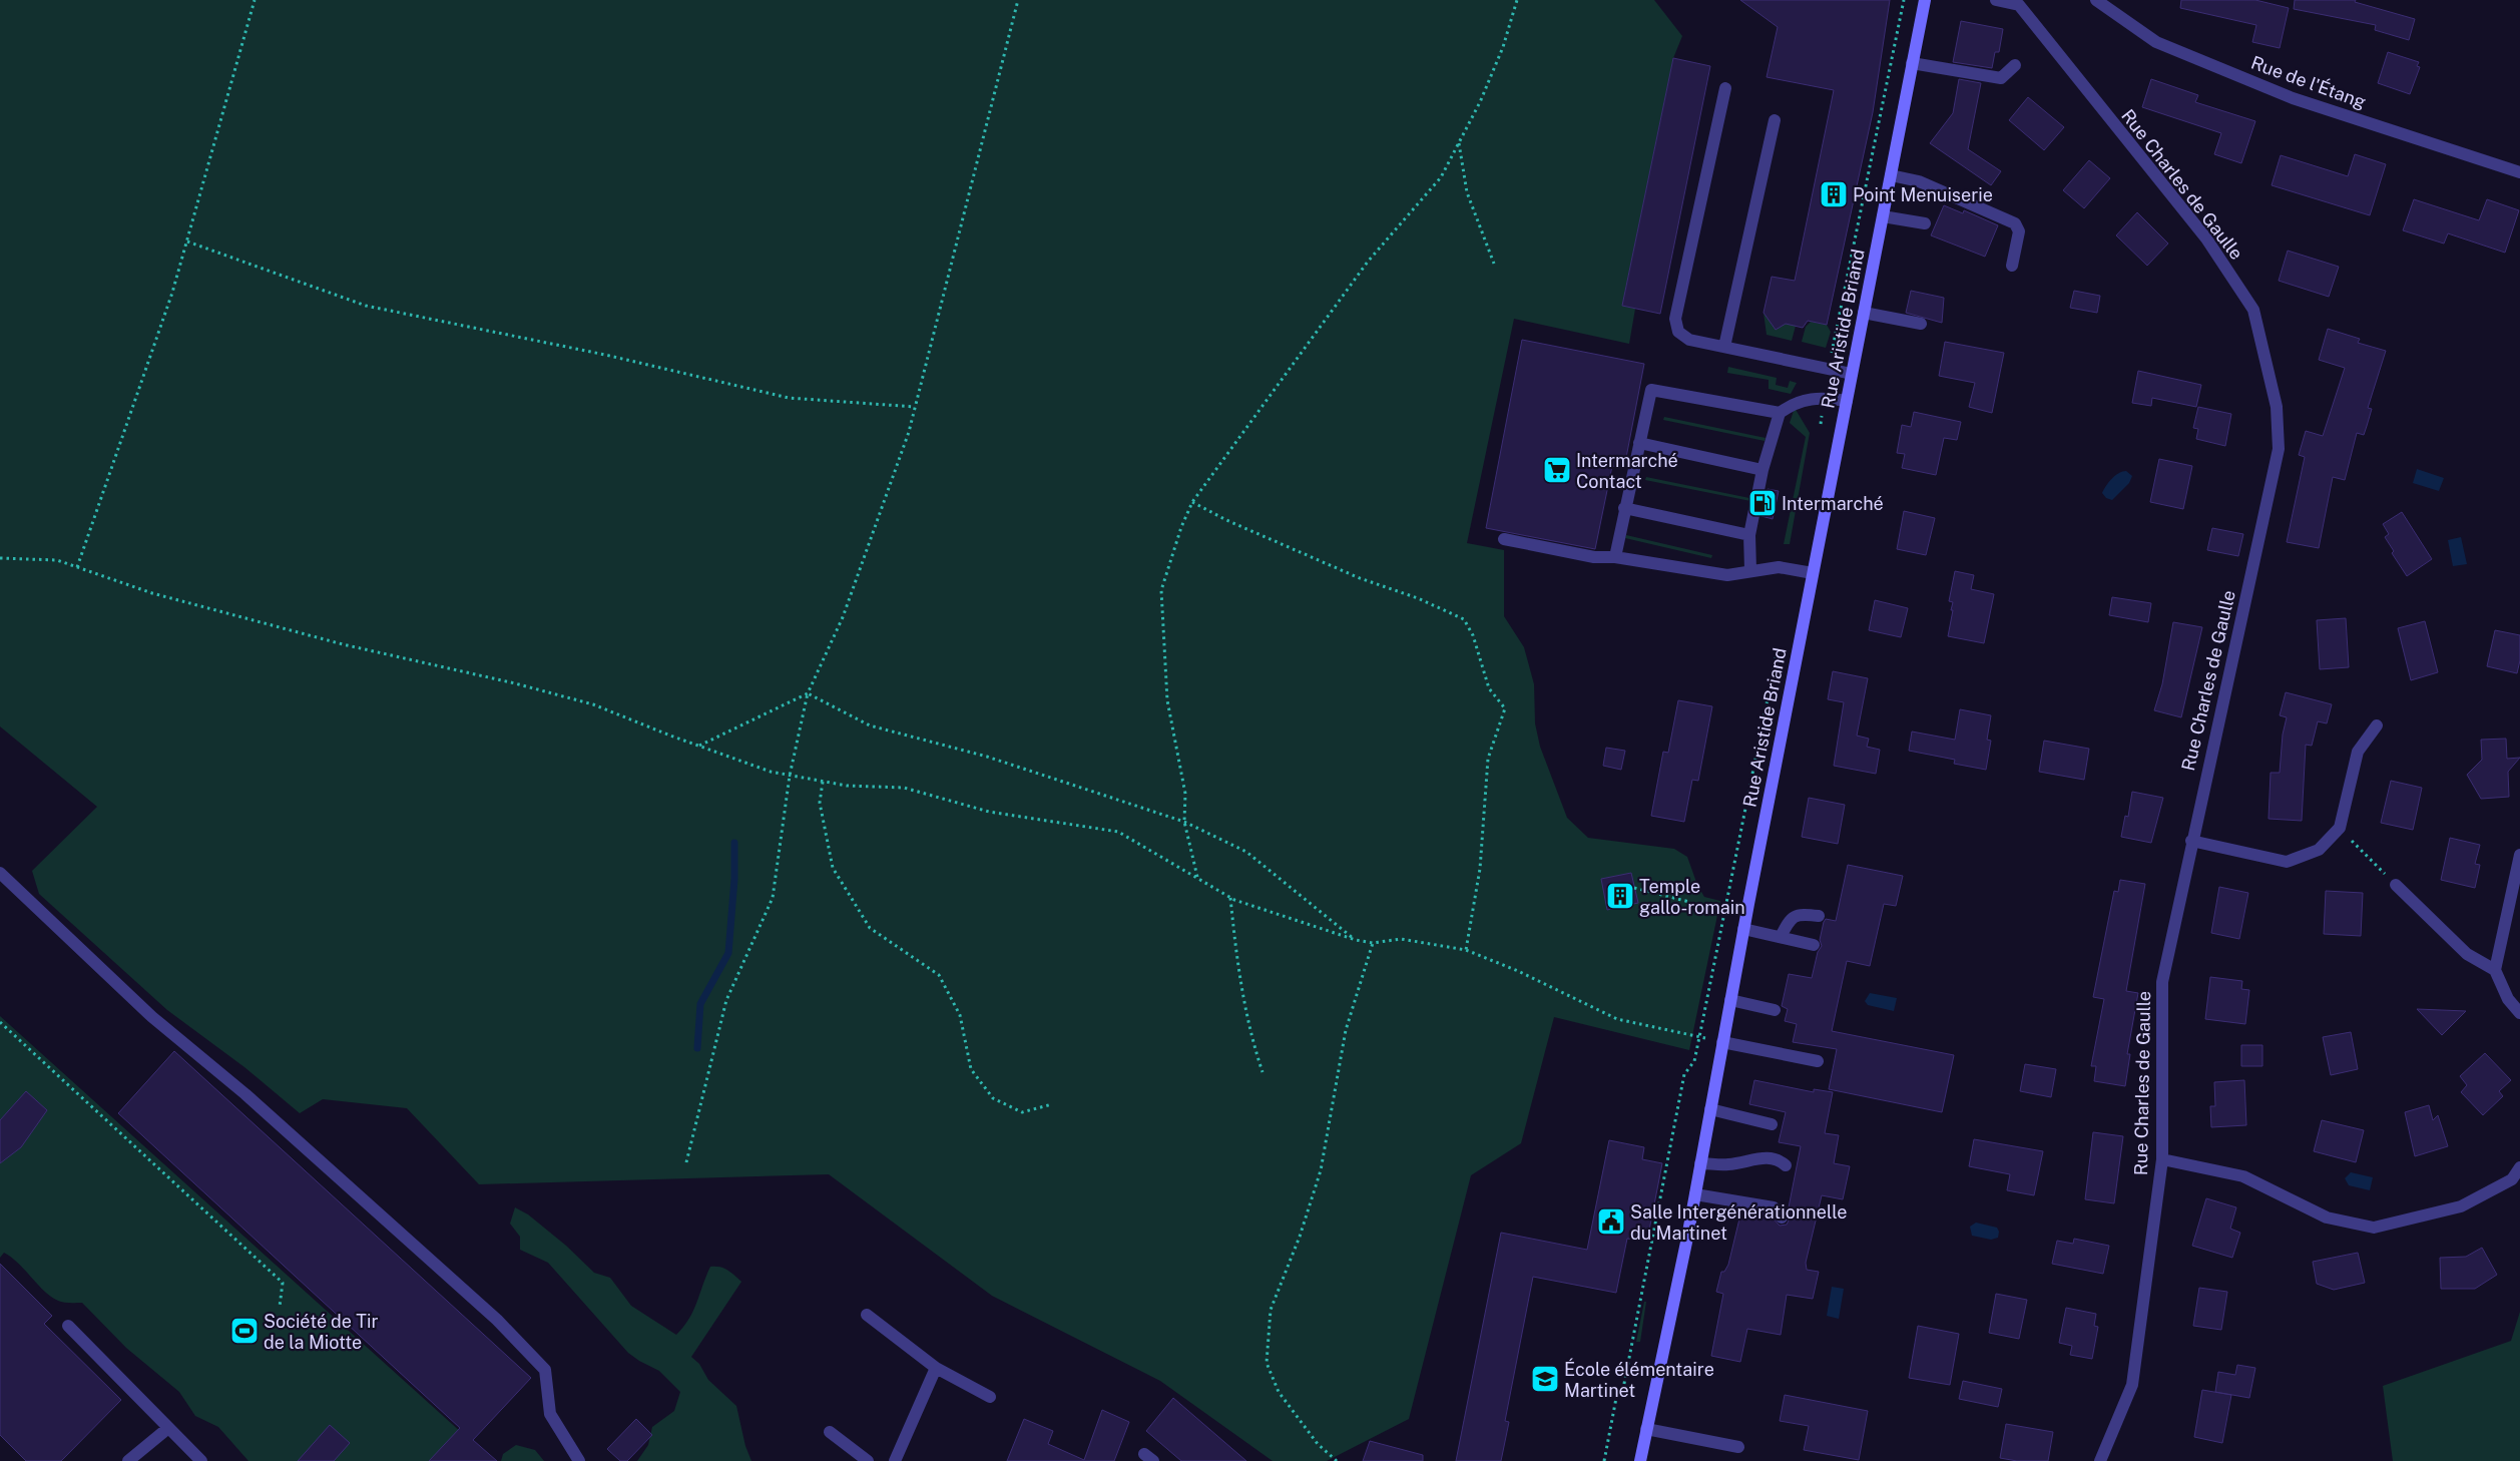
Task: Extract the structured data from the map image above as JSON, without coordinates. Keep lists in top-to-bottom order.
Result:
{
  "streets": {
    "street": ["Rue de l'Étang", "Rue Charles de Gaulle", "Rue Aristide Briand"]
  },
  "places": {
    "building": ["Point Menuiserie", "Temple gallo-romain"],
    "supermarket": ["Intermarché Contact"],
    "fuel station": ["Intermarché"],
    "public building": ["Salle Intergénérationnelle du Martinet"],
    "sports": ["Société de Tir de la Miotte"],
    "school or university": ["École élémentaire Martinet"]
  }
}
